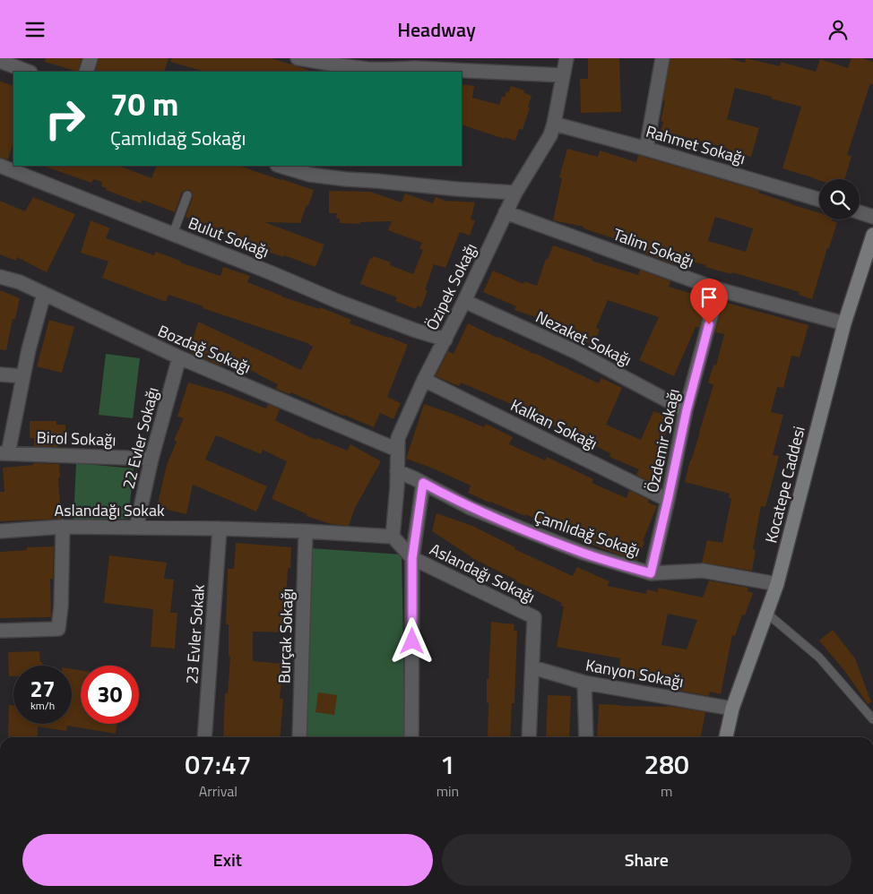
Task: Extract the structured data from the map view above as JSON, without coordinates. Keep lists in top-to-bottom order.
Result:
{
  "streets": {
    "street": [
      "Rahmet Sokağı",
      "Bulut Sokağı",
      "Talim Sokağı",
      "Özipek Sokağı",
      "Nezaket Sokağı",
      "Bozdağ Sokağı",
      "Kalkan Sokağı",
      "22 Evler Sokağı",
      "Birol Sokağı",
      "Özdemir Sokağı",
      "Kocatepe Caddesi",
      "Aslandağı Sokak",
      "Çamlıdağ Sokağı",
      "Aslandağı Sokağı",
      "23 Evler Sokak",
      "Burçak Sokağı",
      "Kanyon Sokağı"
    ]
  },
  "crossings": [
    ["Rahmet Sokağı", "Özipek Sokağı"],
    ["Bulut Sokağı", "Özipek Sokağı"],
    ["Talim Sokağı", "Özipek Sokağı"],
    ["Talim Sokağı", "Özdemir Sokağı"],
    ["Talim Sokağı", "Kocatepe Caddesi"],
    ["Özipek Sokağı", "Nezaket Sokağı"],
    ["Özipek Sokağı", "Bozdağ Sokağı"],
    ["Özipek Sokağı", "Kalkan Sokağı"],
    ["Özipek Sokağı", "Çamlıdağ Sokağı"],
    ["Özipek Sokağı", "Aslandağı Sokağı"],
    ["Nezaket Sokağı", "Özdemir Sokağı"],
    ["Bozdağ Sokağı", "22 Evler Sokağı"],
    ["Kalkan Sokağı", "Özdemir Sokağı"],
    ["22 Evler Sokağı", "Birol Sokağı"],
    ["22 Evler Sokağı", "Aslandağı Sokak"],
    ["Özdemir Sokağı", "Çamlıdağ Sokağı"],
    ["Kocatepe Caddesi", "Çamlıdağ Sokağı"],
    ["Kocatepe Caddesi", "Kanyon Sokağı"],
    ["Aslandağı Sokak", "23 Evler Sokak"],
    ["Aslandağı Sokağı", "Kanyon Sokağı"]
  ],
  "page": {
    "header": "Headway",
    "turn": ["70 m", "Çamlıdağ Sokağı"],
    "speed": "27 km/h",
    "limit": "30",
    "eta": [
      "07:47",
      "Arrival",
      "1",
      "min",
      "280",
      "m"
    ],
    "buttons": ["Exit", "Share"]
  }
}
